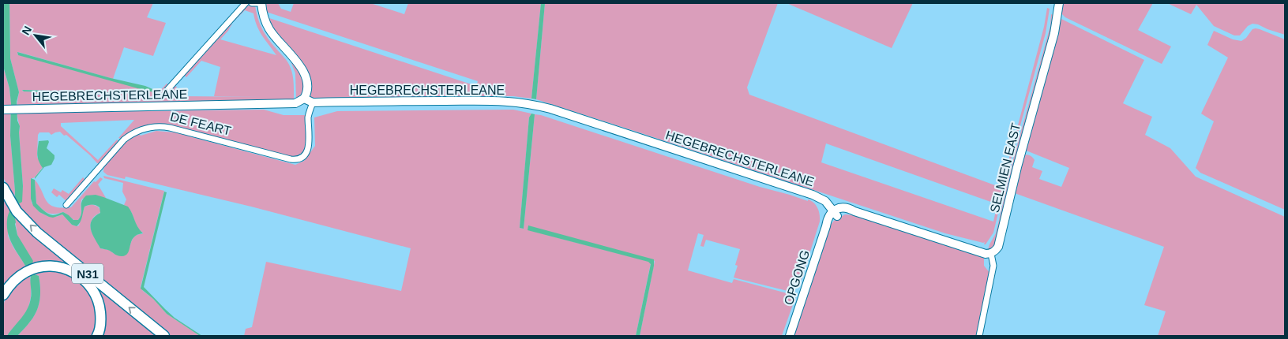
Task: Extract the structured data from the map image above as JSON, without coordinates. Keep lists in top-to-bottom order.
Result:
{
  "streets": {
    "highway": ["N31"],
    "street": [
      "HEGEBRECHSTERLEANE",
      "DE FEART",
      "SELMIEN EAST",
      "OPGONG"
    ]
  },
  "crossings": [
    ["HEGEBRECHSTERLEANE", "DE FEART"],
    ["HEGEBRECHSTERLEANE", "OPGONG"]
  ],
  "north": "top left"
}
